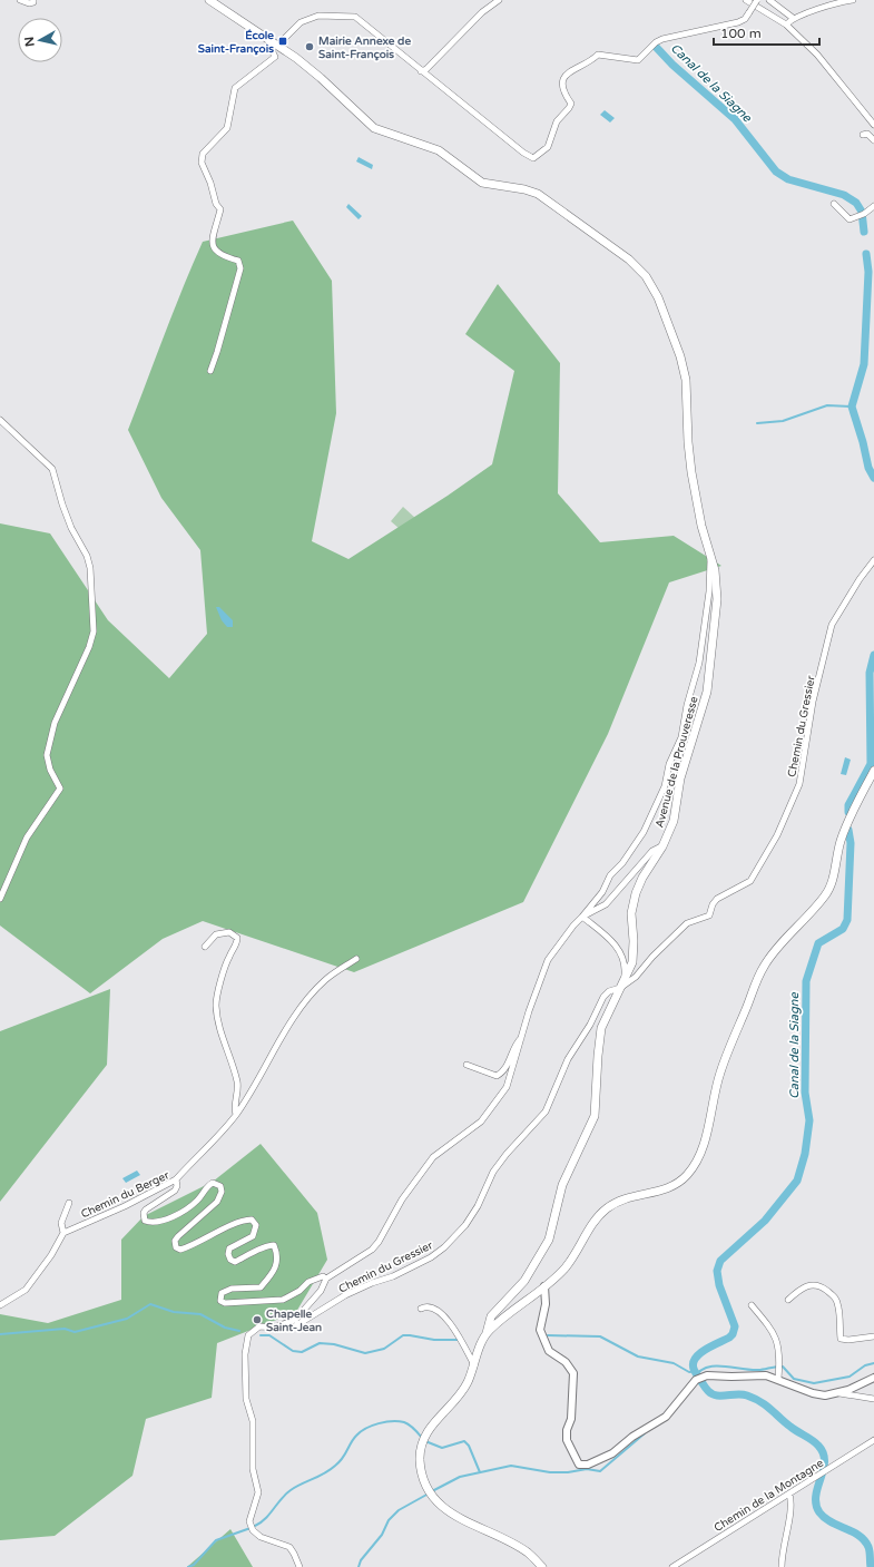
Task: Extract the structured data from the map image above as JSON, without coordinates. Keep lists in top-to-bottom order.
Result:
{
  "streets": {
    "main road": ["Avenue de la Prouveresse"],
    "street": ["Chemin du Gressier", "Chemin du Berger", "Chemin de la Montagne"]
  },
  "crossings": [
    ["Chemin du Gressier", "Avenue de la Prouveresse"]
  ],
  "water": ["Canal de la Siagne"],
  "places": {
    "transit": ["École Saint-François"],
    "other": ["Mairie Annexe de Saint-François", "Chapelle Saint-Jean"]
  },
  "scale_bar": "100 m",
  "north": "left"
}
